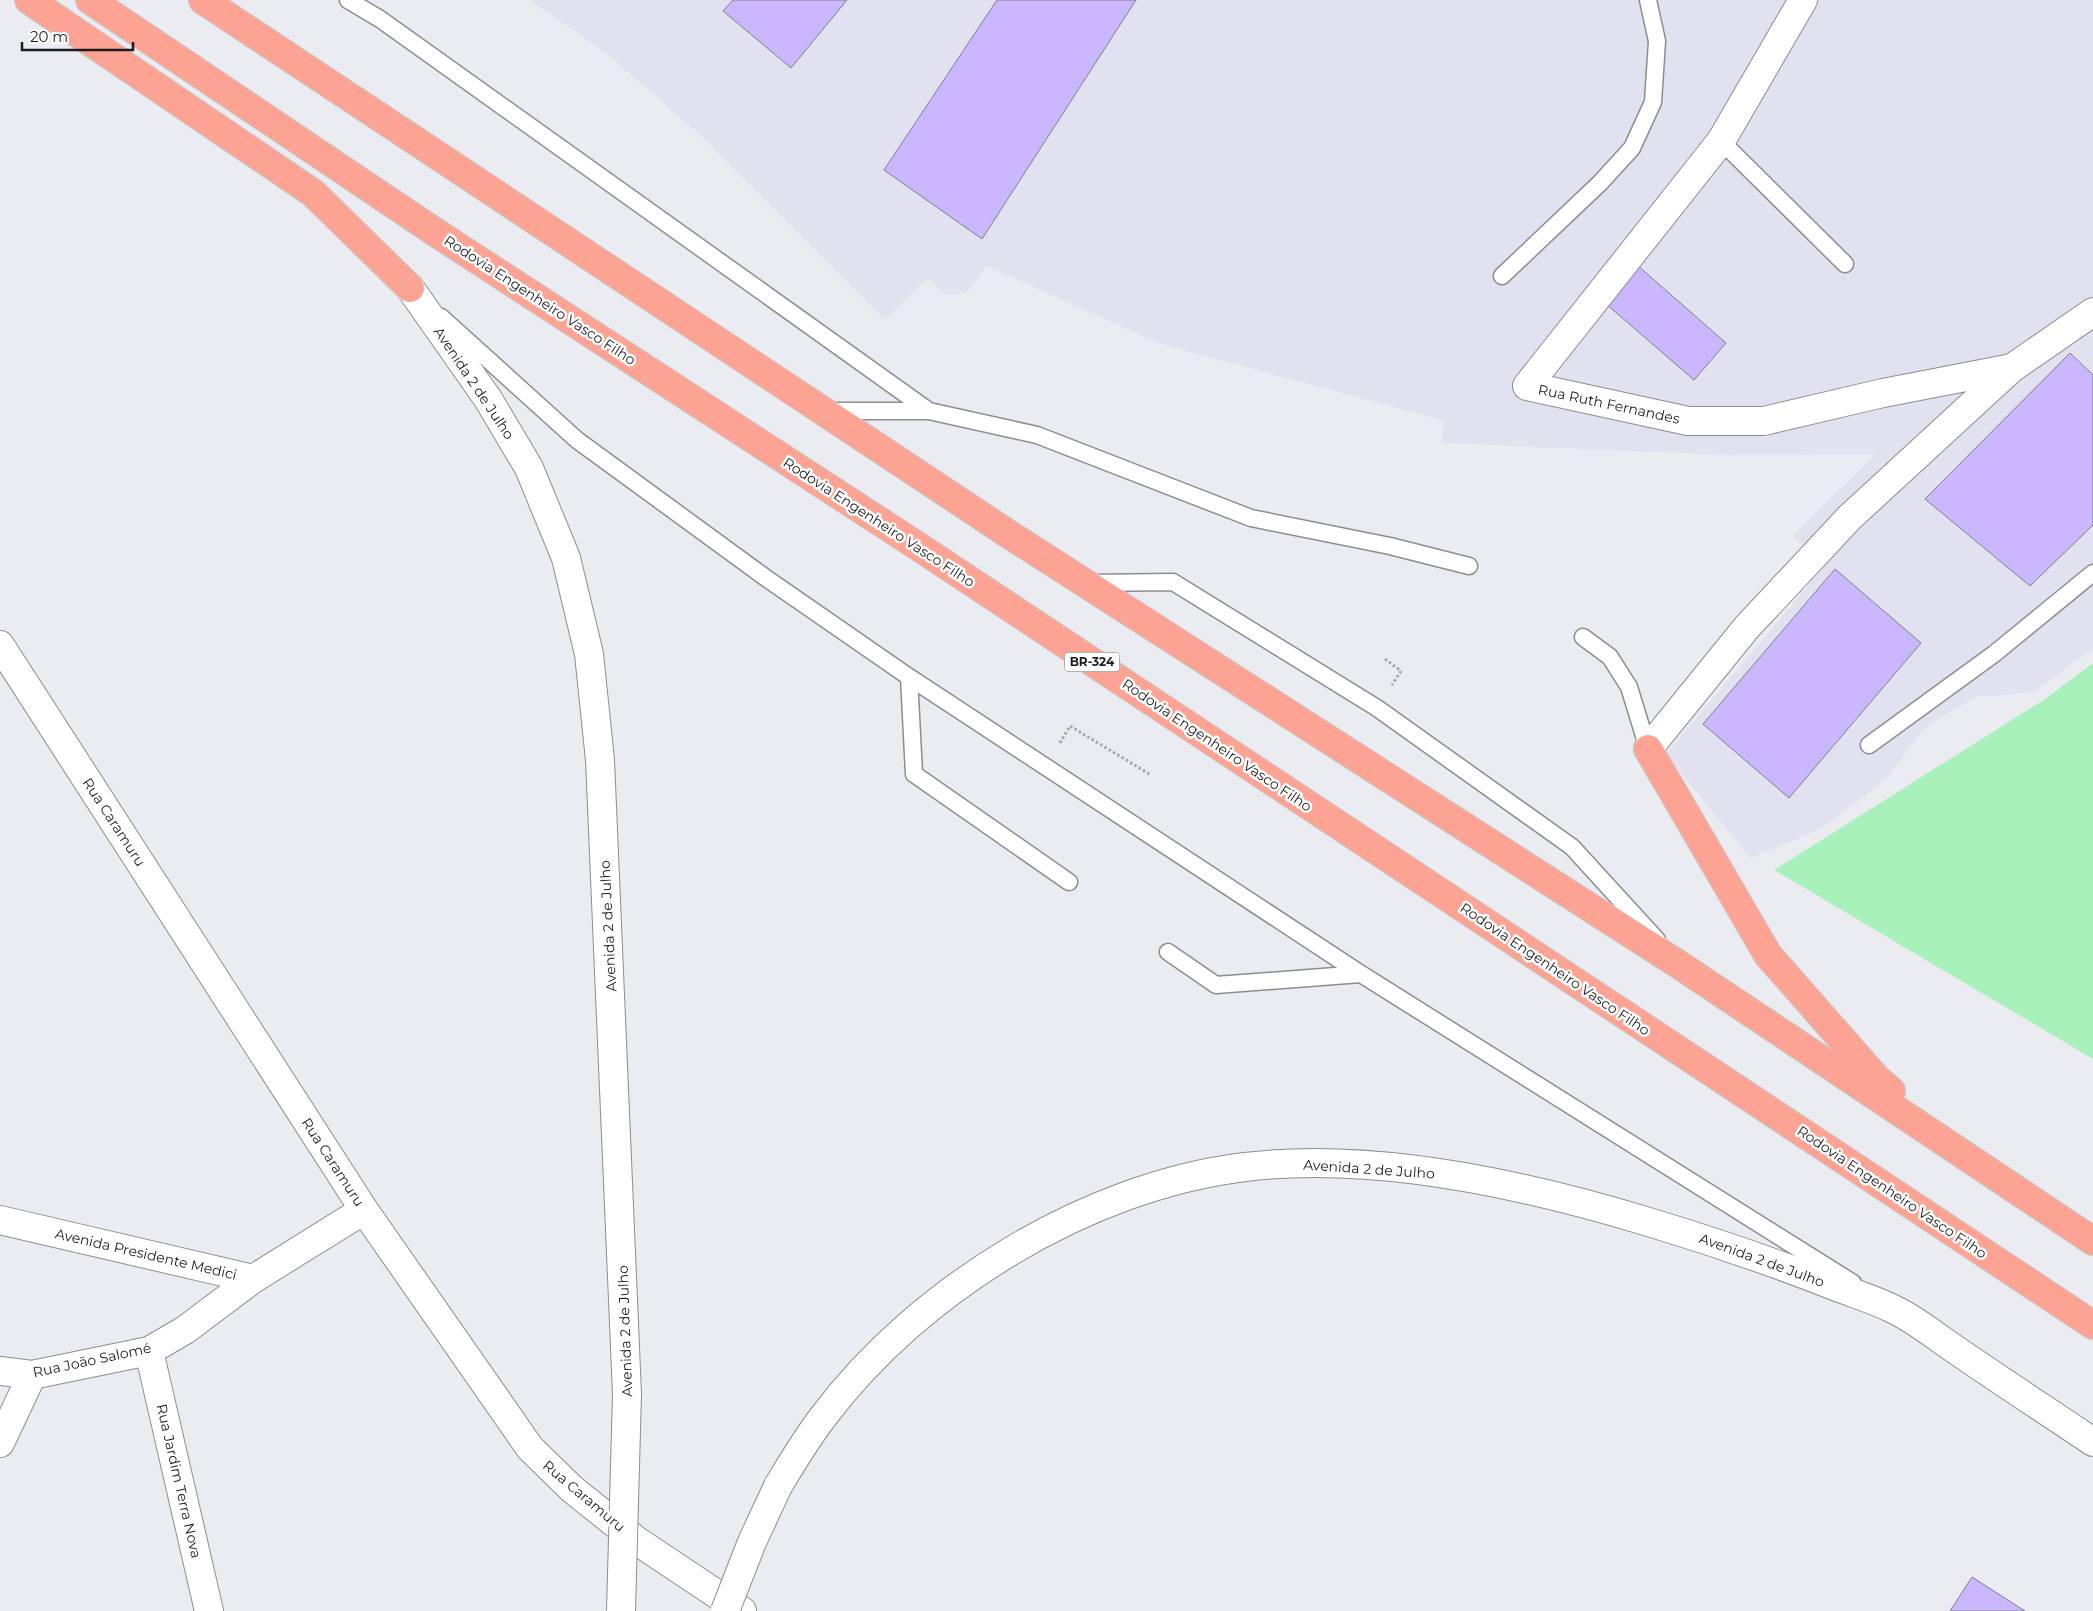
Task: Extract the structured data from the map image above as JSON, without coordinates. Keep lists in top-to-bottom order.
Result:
{
  "streets": {
    "highway": ["Rodovia Engenheiro Vasco Filho", "BR-324"],
    "street": [
      "Avenida 2 de Julho",
      "Rua Ruth Fernandes",
      "Rua Caramuru",
      "Avenida Presidente Medici",
      "Rua João Salomé",
      "Rua Jardim Terra Nova"
    ]
  },
  "crossings": [
    ["Rua Caramuru", "Avenida Presidente Medici"],
    ["Avenida Presidente Medici", "Rua João Salomé"],
    ["Rua João Salomé", "Rua Jardim Terra Nova"]
  ],
  "scale_bar": "20 m"
}
